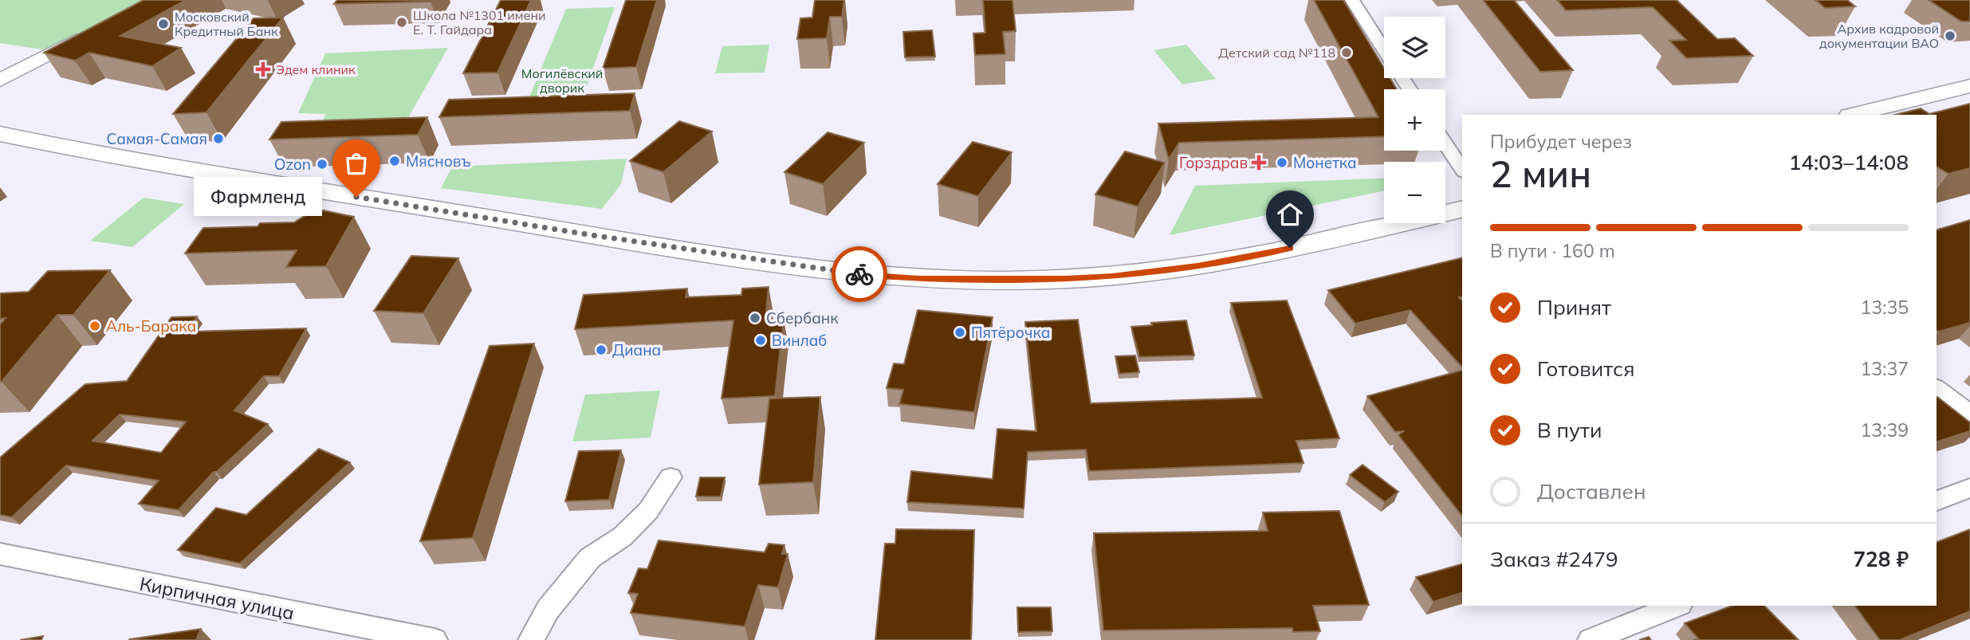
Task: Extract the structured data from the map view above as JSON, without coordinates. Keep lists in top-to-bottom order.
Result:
{
  "streets": {
    "street": ["Кирпичная улица"]
  },
  "parks": ["Могилёвский дворик"],
  "places": {
    "other": [
      "Школа №1301 имени Е. Т. Гайдара",
      "Московский Кредитный Банк",
      "Архив кадровой документации ВАО",
      "Детский сад №118",
      "Самая-Самая",
      "Мясновъ",
      "Монетка",
      "Ozon",
      "Фармленд",
      "Сбербанк",
      "Аль-Барака",
      "Пятёрочка",
      "Винлаб",
      "Диана"
    ],
    "health": ["Эдем клиник", "Горздрав"]
  },
  "page": {
    "map_buttons": ["+", "−"],
    "heading": ["2 мин", "Прибудет через", "14:03–14:08"],
    "panel": ["Заказ #2479", "728 ₽"],
    "bubble": "Фармленд",
    "bar": "В пути · 160 m",
    "list": [
      ["Принят", "13:35"],
      ["Готовится", "13:37"],
      ["В пути", "13:39"],
      "Доставлен"
    ]
  }
}
